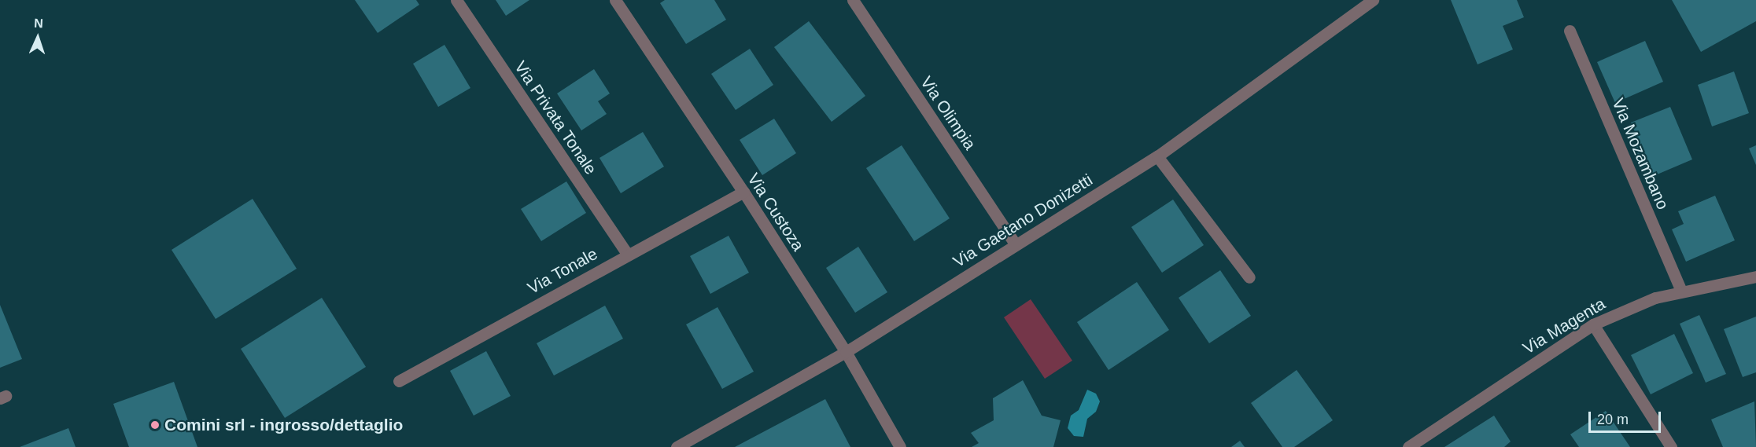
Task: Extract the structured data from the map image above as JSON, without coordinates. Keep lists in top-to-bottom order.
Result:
{
  "streets": {
    "street": [
      "Via Olimpia",
      "Via Privata Tonale",
      "Via Mozambano",
      "Via Custoza",
      "Via Gaetano Donizetti",
      "Via Tonale",
      "Via Magenta"
    ]
  },
  "crossings": [
    ["Via Olimpia", "Via Gaetano Donizetti"],
    ["Via Privata Tonale", "Via Tonale"],
    ["Via Mozambano", "Via Magenta"],
    ["Via Custoza", "Via Gaetano Donizetti"],
    ["Via Custoza", "Via Tonale"]
  ],
  "places": ["Comini srl - ingrosso/dettaglio"],
  "scale_bar": "20 m",
  "north": "top"
}
